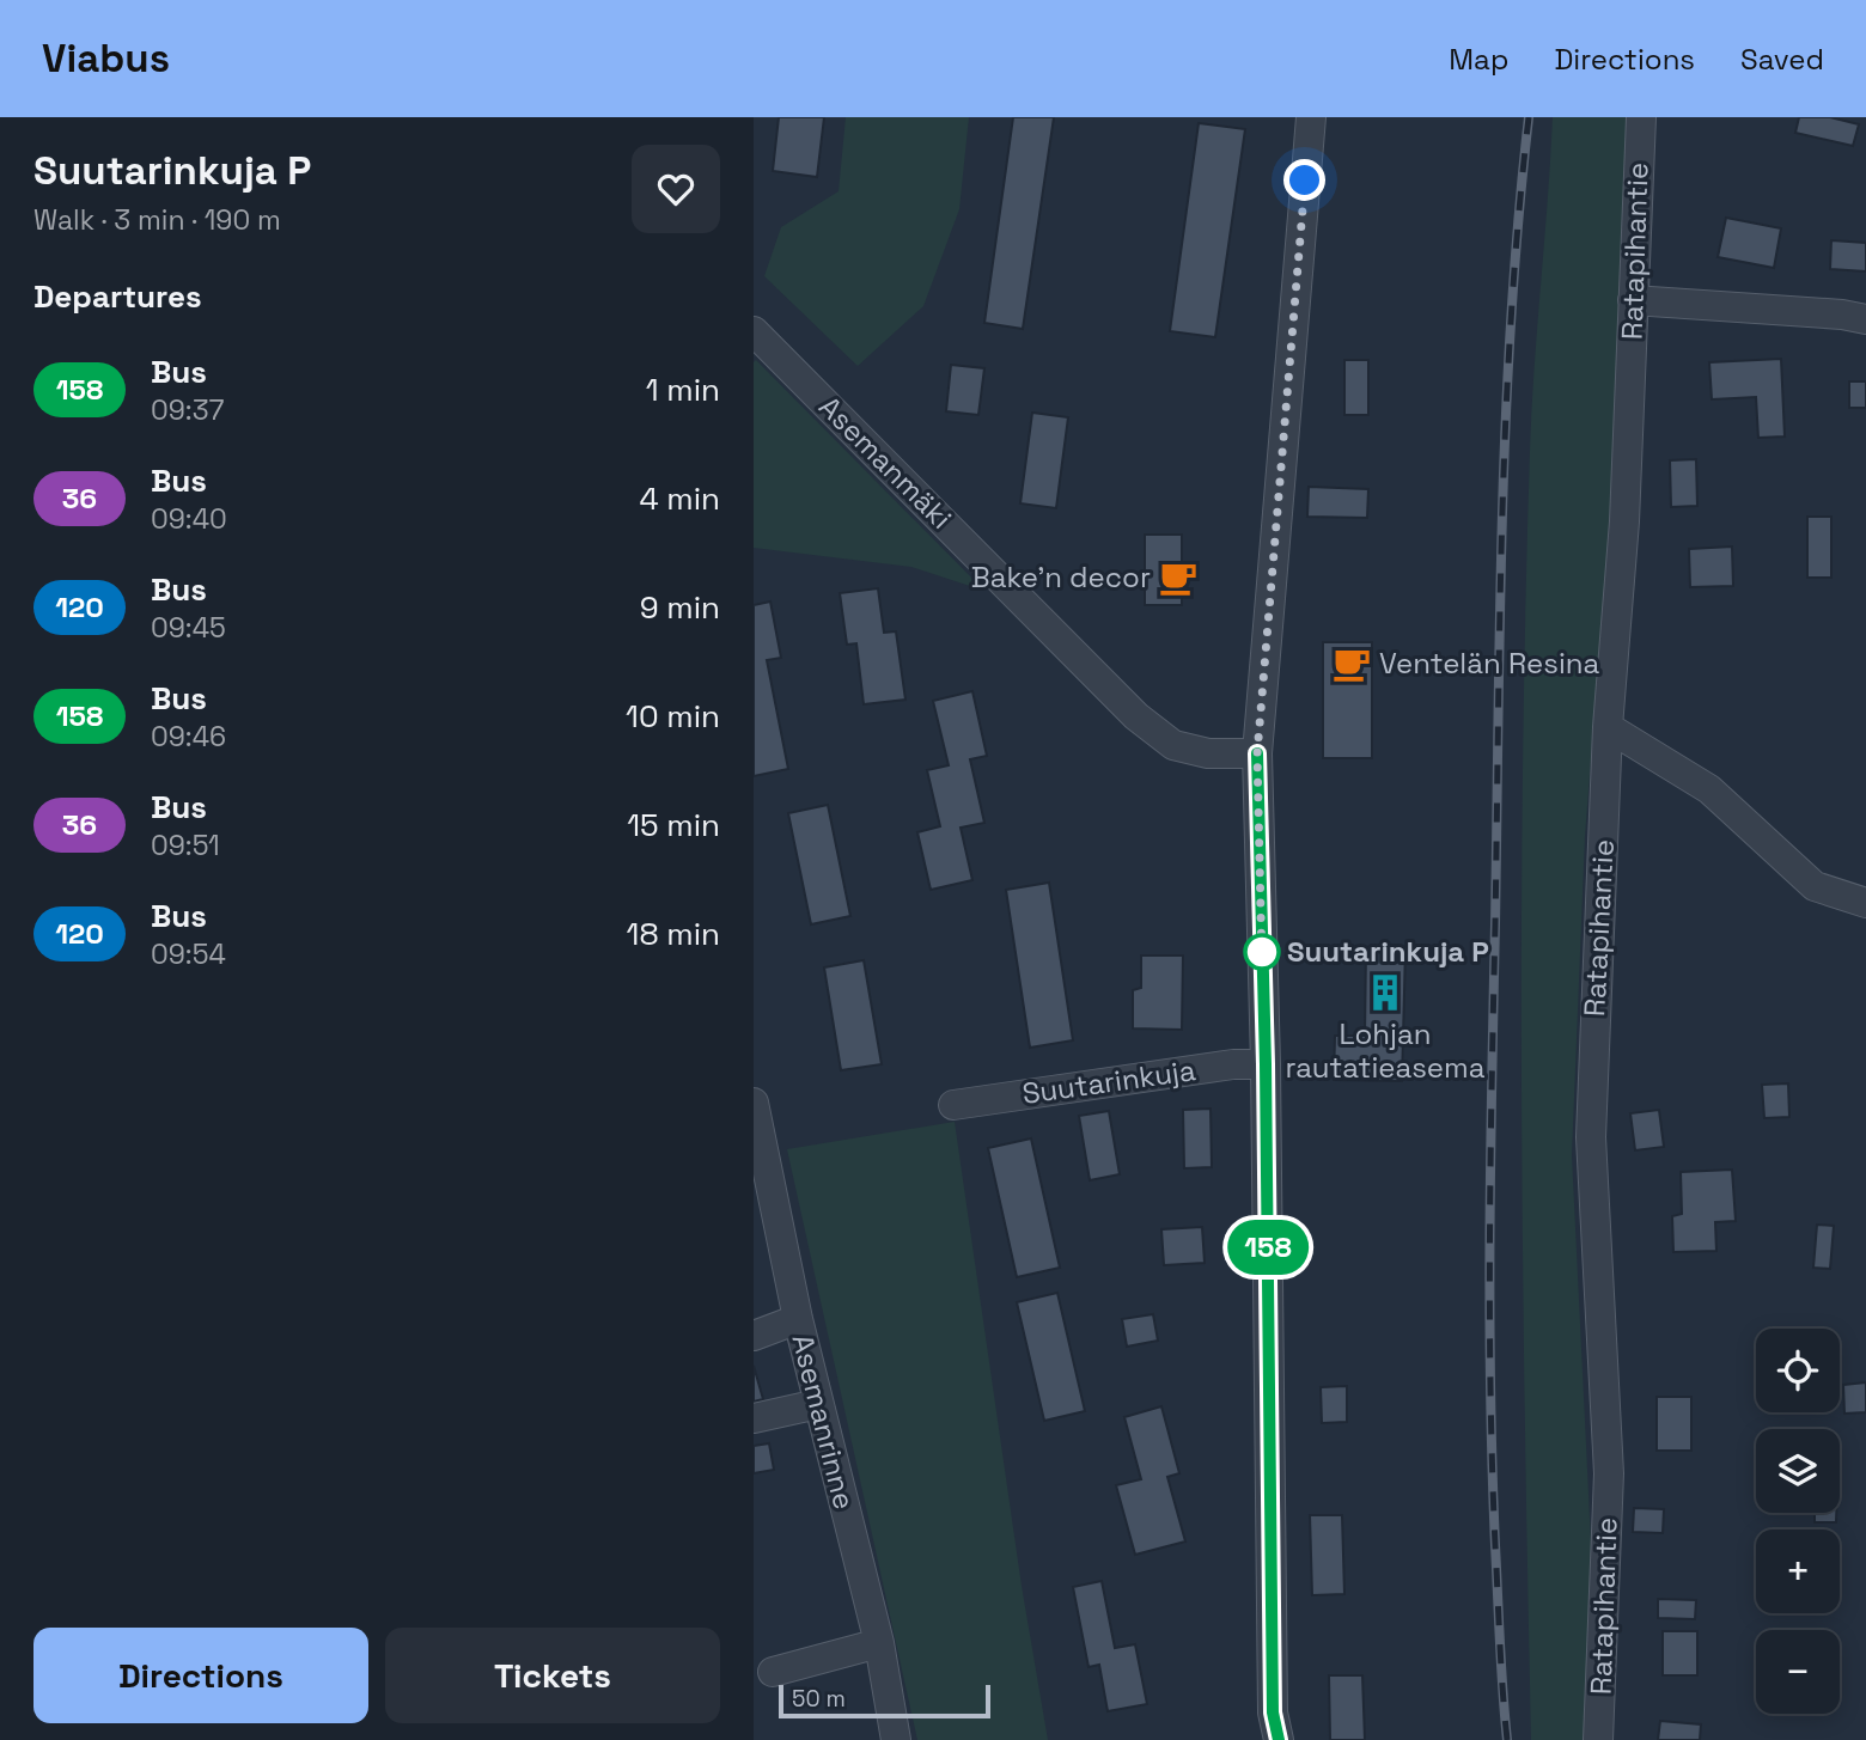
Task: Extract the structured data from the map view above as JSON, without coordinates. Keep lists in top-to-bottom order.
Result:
{
  "streets": {
    "street": [
      "Ratapihantie",
      "Asemanmäki",
      "Suutarinkuja",
      "Asemanrinne"
    ]
  },
  "places": {
    "cafe": ["Bake'n decor", "Ventelän Resina"],
    "other": ["Suutarinkuja P"],
    "building": ["Lohjan rautatieasema"]
  },
  "lines": ["bus line 158"],
  "scale_bar": "50 m",
  "page": {
    "header": "Viabus",
    "nav": ["Map", "Directions", "Saved"],
    "heading": [
      ["Suutarinkuja P", "Walk · 3 min · 190 m"],
      "Departures"
    ],
    "on_map": "158",
    "list": [
      {
        "mark": "158",
        "name": "Bus",
        "note": "09:37",
        "value": "1 min"
      },
      {
        "mark": "36",
        "name": "Bus",
        "note": "09:40",
        "value": "4 min"
      },
      {
        "mark": "120",
        "name": "Bus",
        "note": "09:45",
        "value": "9 min"
      },
      {
        "mark": "158",
        "name": "Bus",
        "note": "09:46",
        "value": "10 min"
      },
      {
        "mark": "36",
        "name": "Bus",
        "note": "09:51",
        "value": "15 min"
      },
      {
        "mark": "120",
        "name": "Bus",
        "note": "09:54",
        "value": "18 min"
      }
    ],
    "map_buttons": ["+", "−"],
    "buttons": ["Directions", "Tickets"],
    "scale": "50 m"
  }
}
